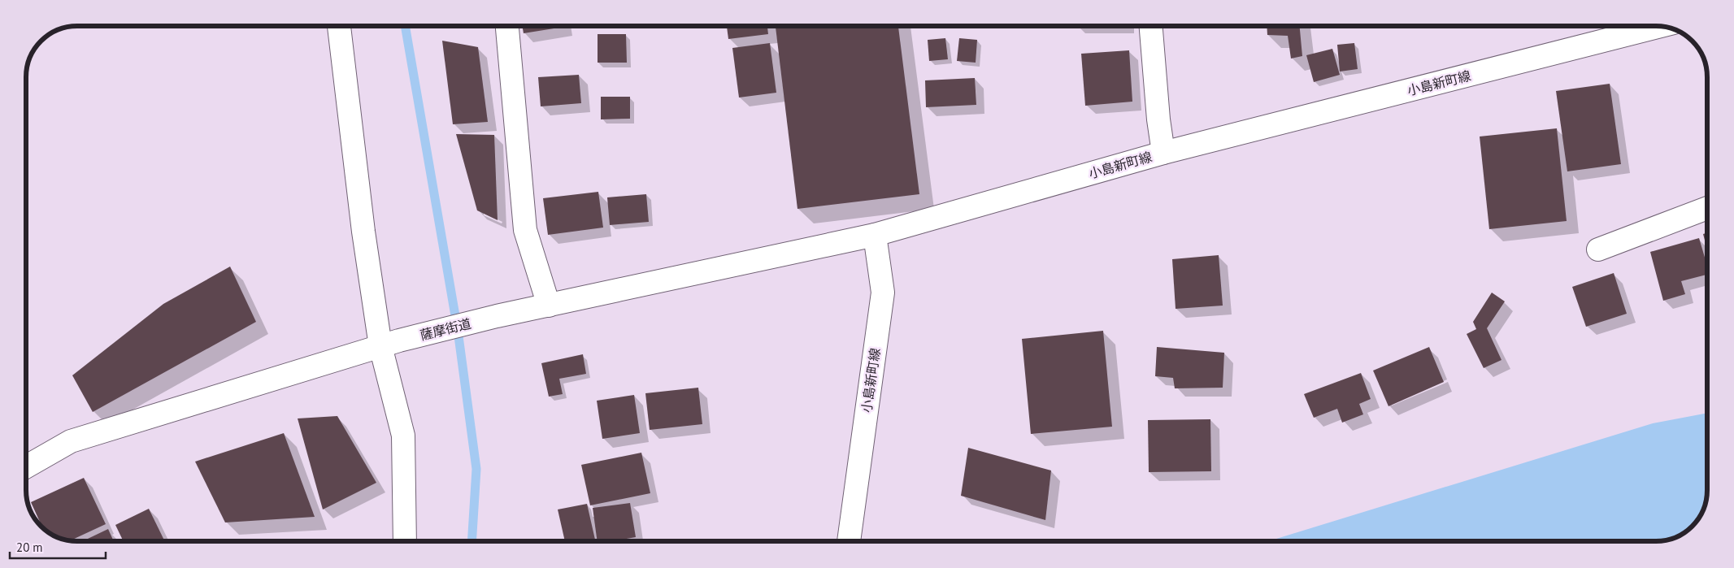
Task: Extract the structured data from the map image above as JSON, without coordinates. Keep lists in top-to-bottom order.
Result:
{
  "streets": {
    "street": ["小島新町線", "薩摩街道"]
  },
  "crossings": [
    ["小島新町線", "薩摩街道"]
  ],
  "scale_bar": "20 m"
}
